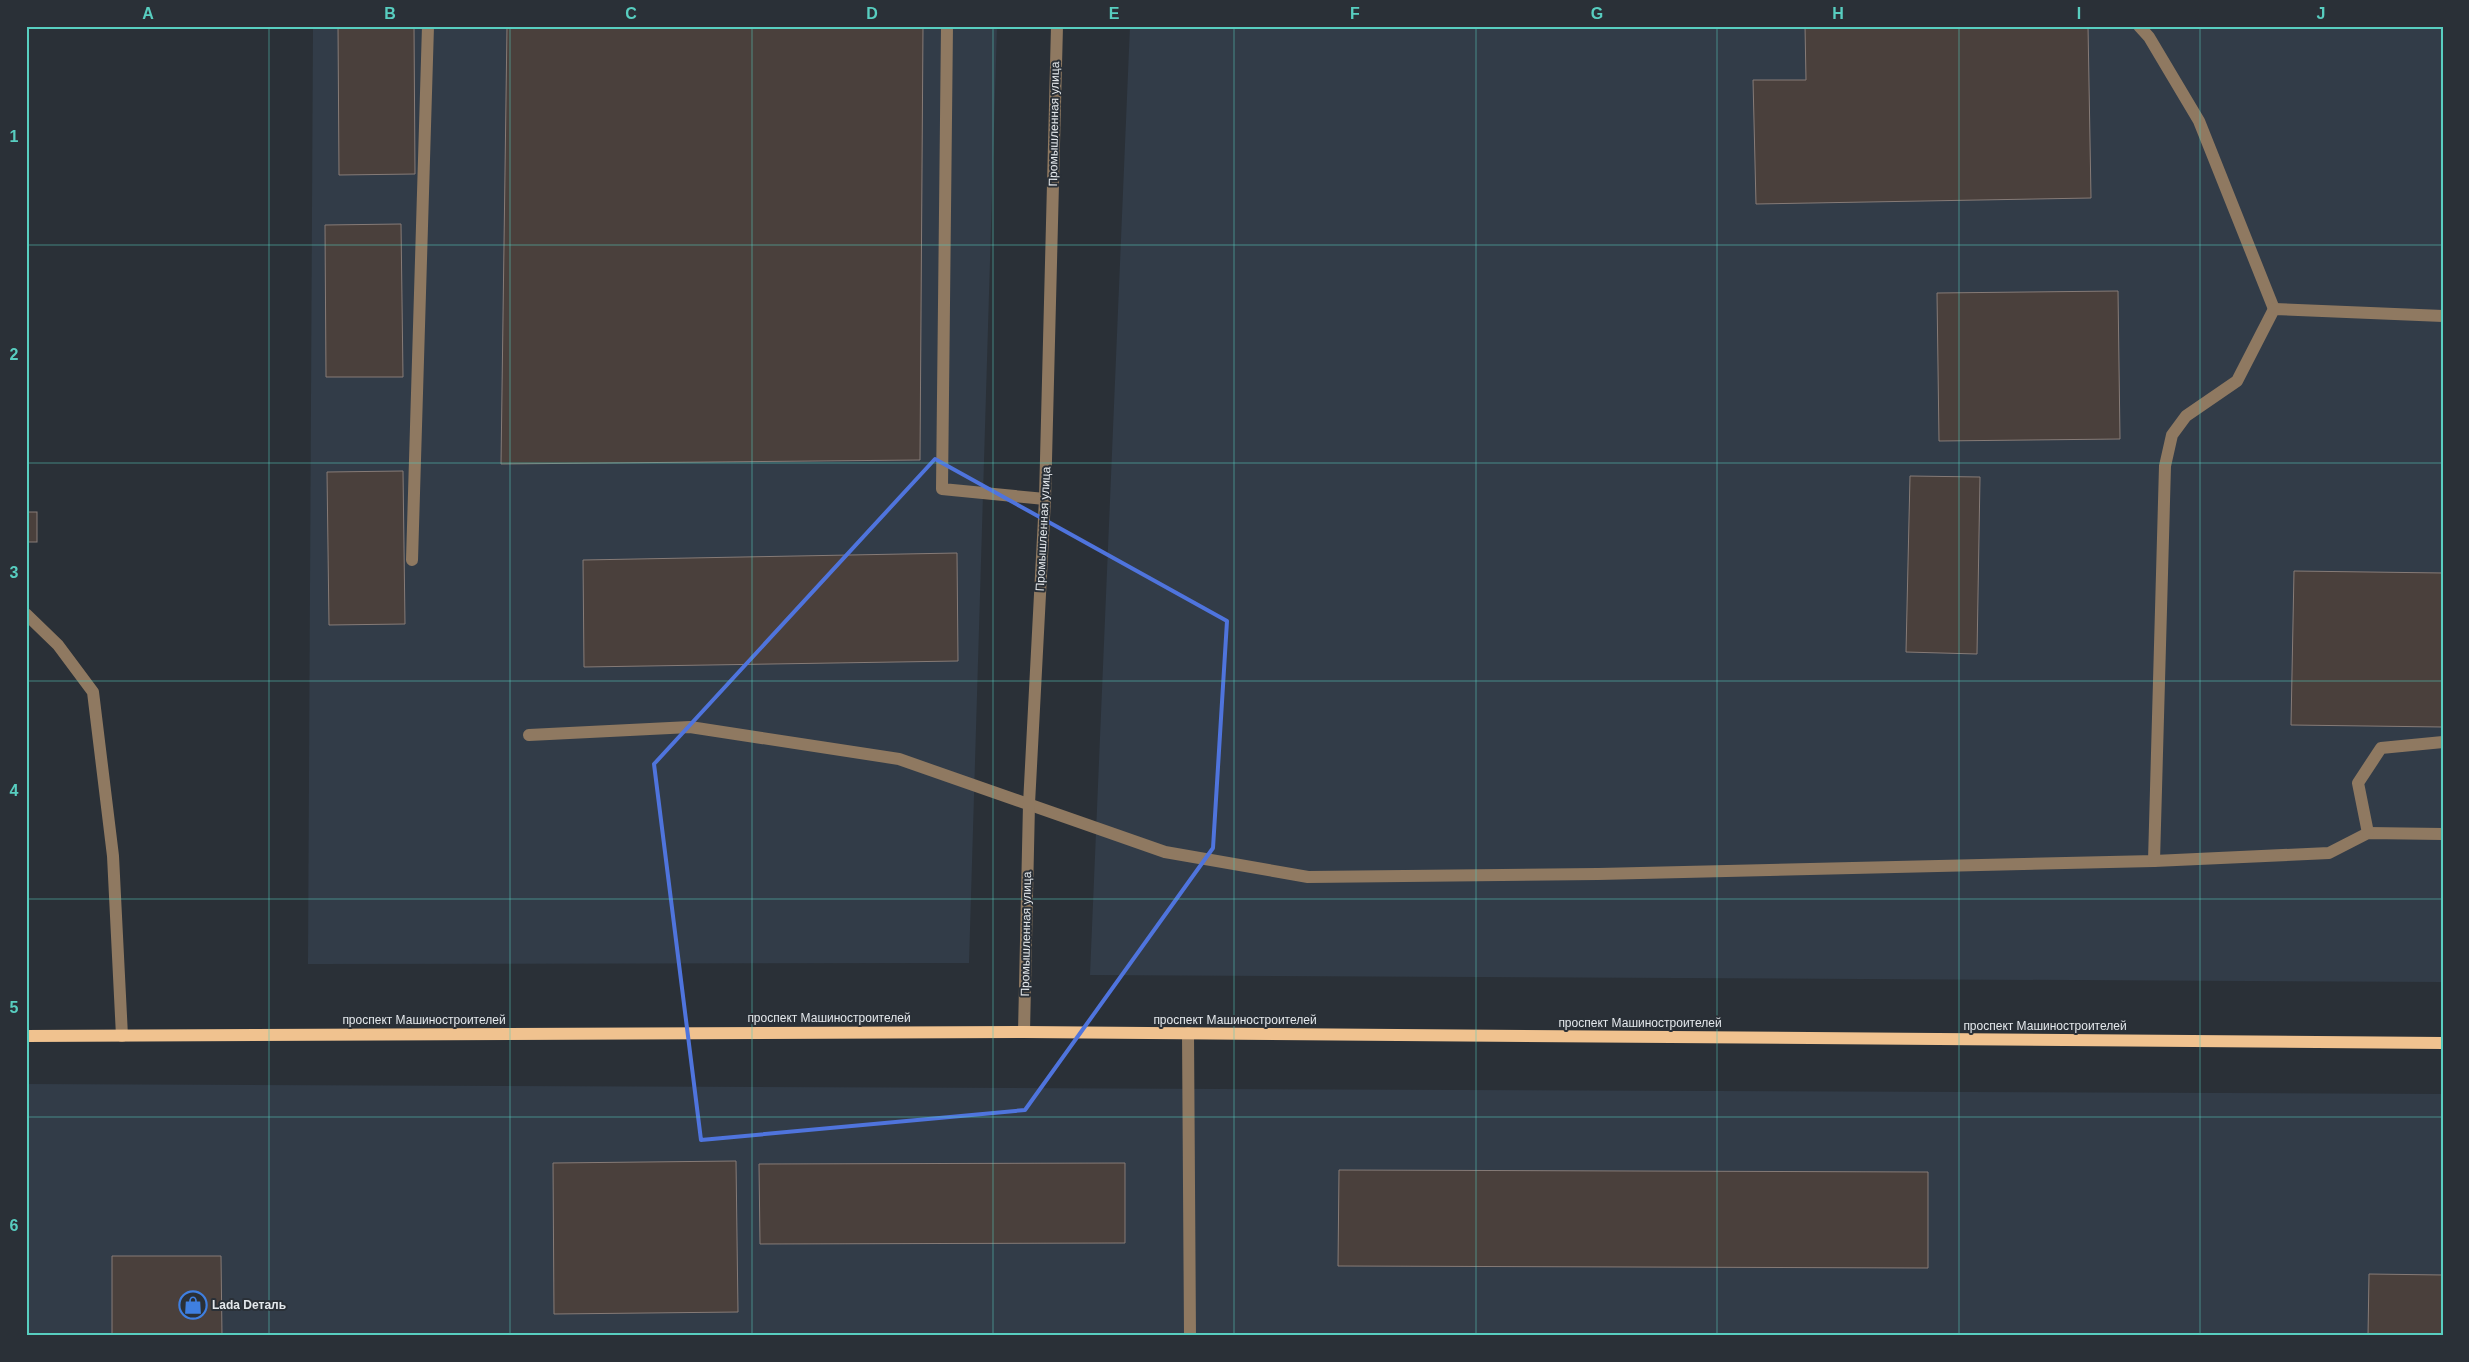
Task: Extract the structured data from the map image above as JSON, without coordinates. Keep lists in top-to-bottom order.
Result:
{
  "streets": {
    "main road": ["проспект Машиностроителей"],
    "street": ["Промышленная улица"]
  },
  "crossings": [
    ["Промышленная улица", "проспект Машиностроителей"]
  ],
  "places": {
    "shop": ["Lada Dеталь"]
  },
  "grid": {
    "columns": [
      "A",
      "B",
      "C",
      "D",
      "E",
      "F",
      "G",
      "H",
      "I",
      "J"
    ],
    "rows": [
      "1",
      "2",
      "3",
      "4",
      "5",
      "6"
    ]
  }
}
